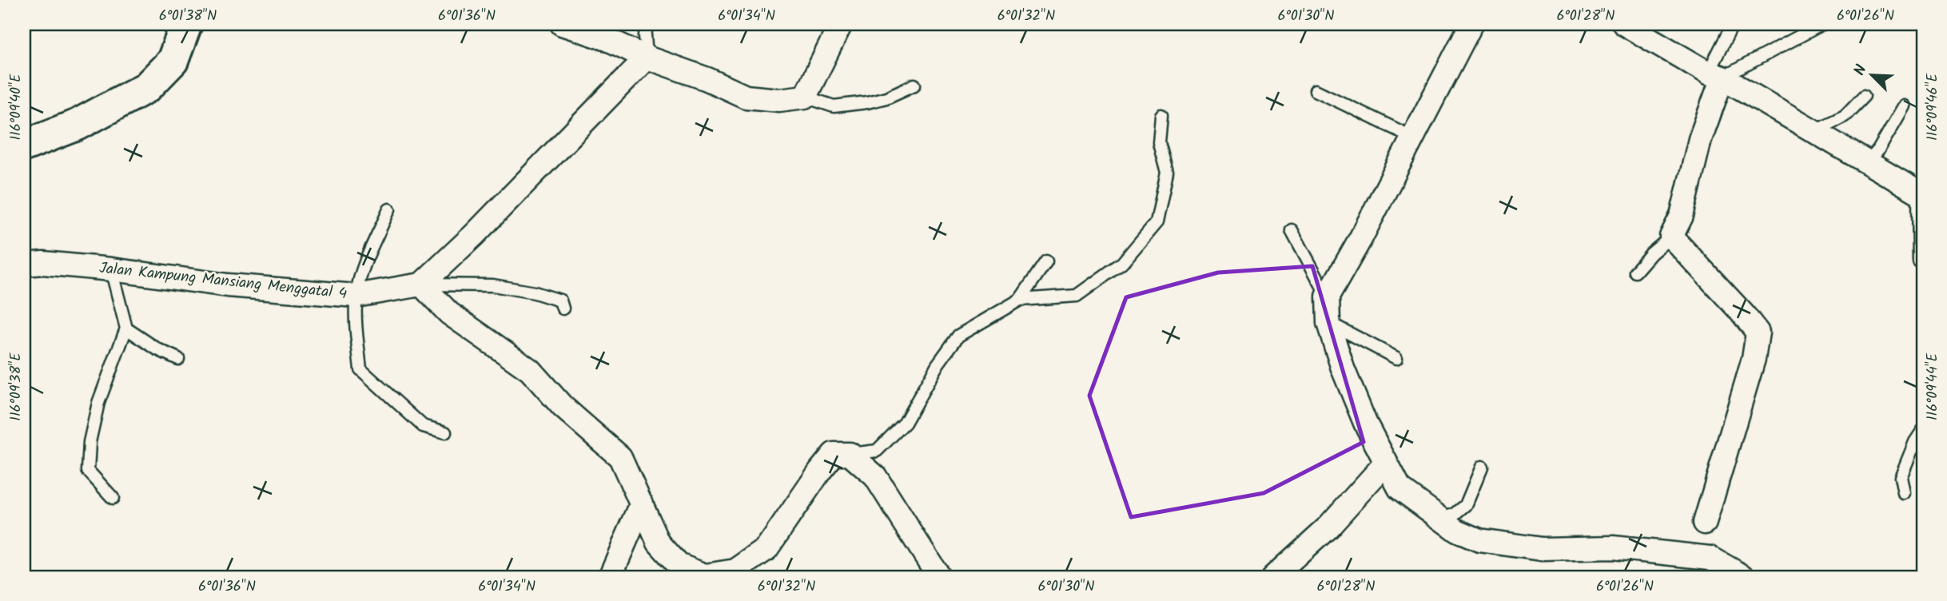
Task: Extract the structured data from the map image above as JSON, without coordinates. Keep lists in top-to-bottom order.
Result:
{
  "streets": {
    "street": ["Jalan Kampung Mansiang Menggatal 4"]
  },
  "north": "top left",
  "coordinates": [
    "6°01'38\"N",
    "6°01'36\"N",
    "6°01'34\"N",
    "6°01'32\"N",
    "6°01'30\"N",
    "6°01'28\"N",
    "6°01'26\"N",
    "116°09'46\"E",
    "116°09'40\"E",
    "116°09'44\"E",
    "116°09'38\"E"
  ]
}
